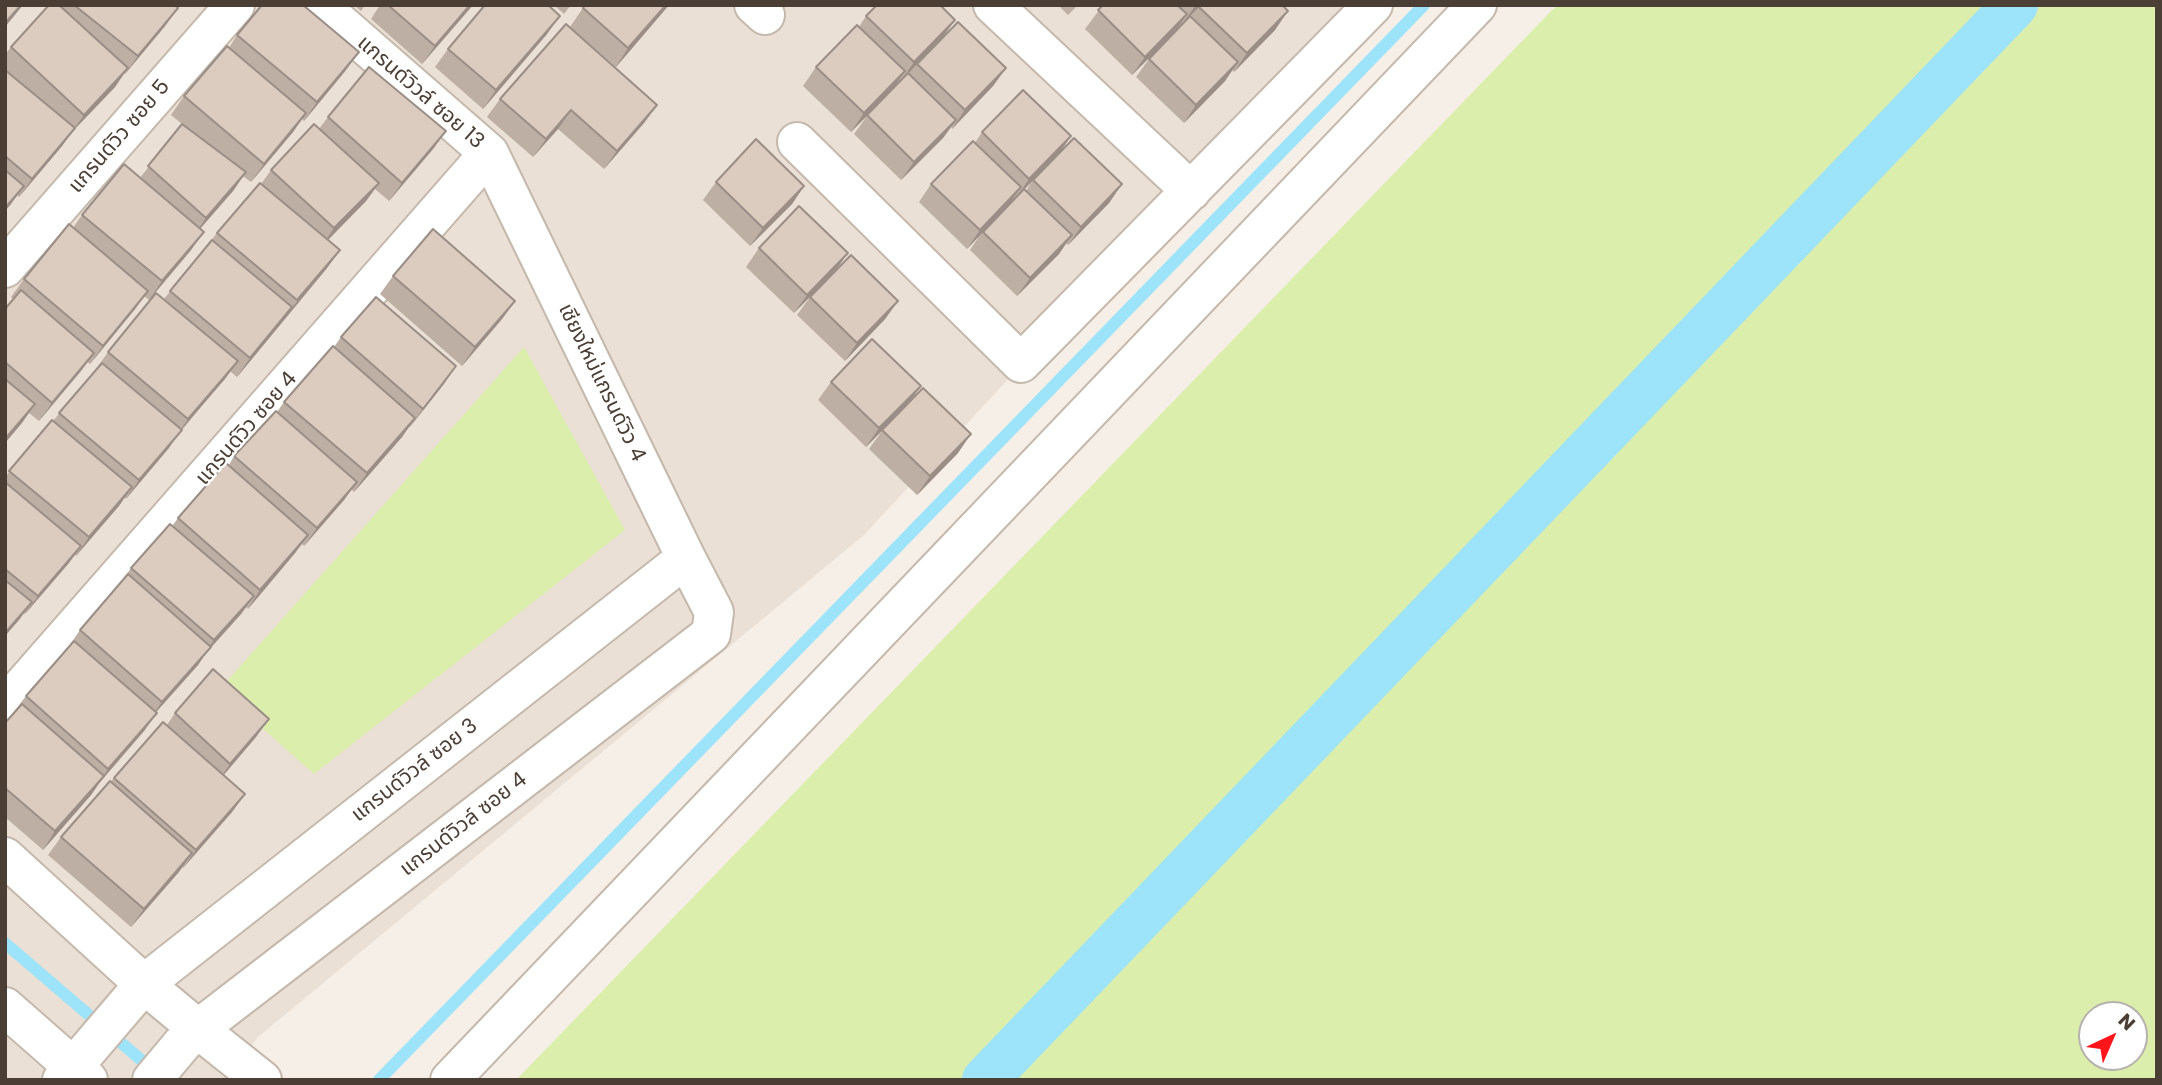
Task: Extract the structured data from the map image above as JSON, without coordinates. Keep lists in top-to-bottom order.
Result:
{
  "streets": {
    "street": [
      "แกรนด์วิวล์ ซอย 13",
      "แกรนด์วิว ซอย 5",
      "เชียงใหม่แกรนด์วิว 4",
      "แกรนด์วิว ซอย 4",
      "แกรนด์วิวล์ ซอย 3",
      "แกรนด์วิวล์ ซอย 4"
    ]
  },
  "crossings": [
    ["แกรนด์วิวล์ ซอย 13", "เชียงใหม่แกรนด์วิว 4"],
    ["แกรนด์วิวล์ ซอย 13", "แกรนด์วิว ซอย 4"],
    ["เชียงใหม่แกรนด์วิว 4", "แกรนด์วิว ซอย 4"],
    ["เชียงใหม่แกรนด์วิว 4", "แกรนด์วิวล์ ซอย 3"],
    ["เชียงใหม่แกรนด์วิว 4", "แกรนด์วิวล์ ซอย 4"]
  ],
  "north": "top right"
}
